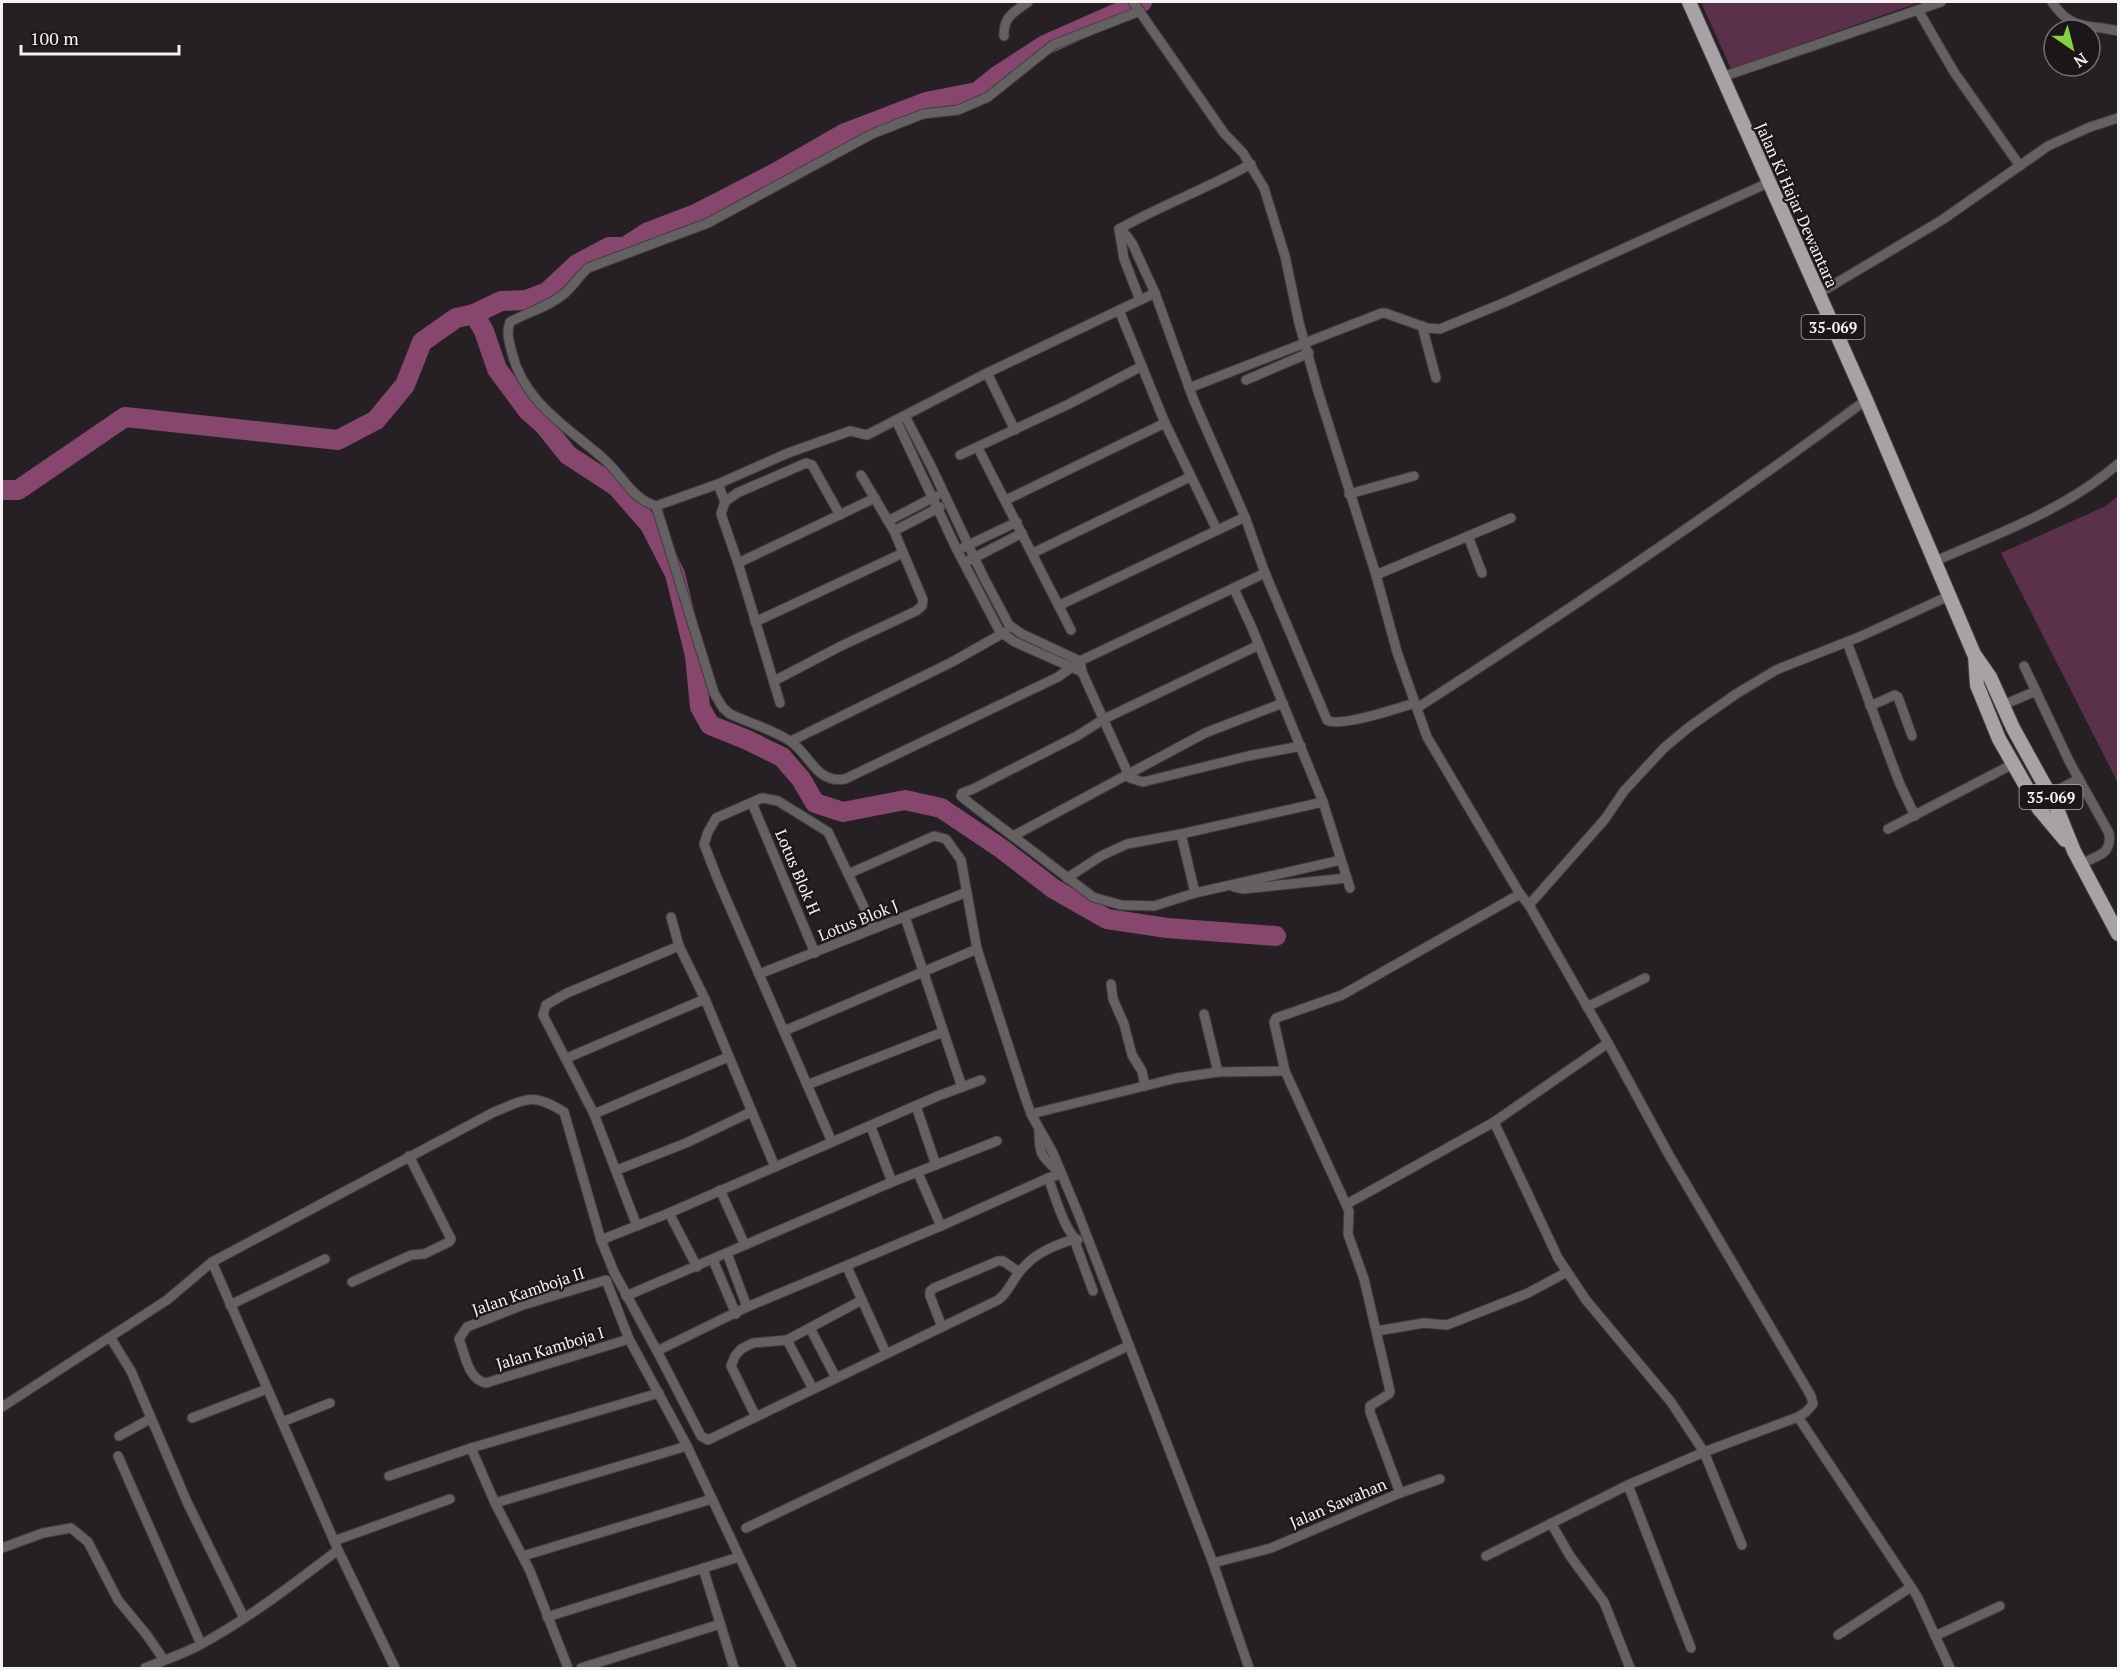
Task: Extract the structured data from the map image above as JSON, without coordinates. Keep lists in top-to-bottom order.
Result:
{
  "streets": {
    "main road": ["Jalan Ki Hajar Dewantara", "35-069"],
    "street": [
      "Lotus Blok H",
      "Lotus Blok J",
      "Jalan Kamboja II",
      "Jalan Kamboja I",
      "Jalan Sawahan"
    ]
  },
  "crossings": [
    ["Lotus Blok H", "Lotus Blok J"],
    ["Jalan Kamboja II", "Jalan Kamboja I"]
  ],
  "scale_bar": "100 m",
  "north": "bottom right"
}
